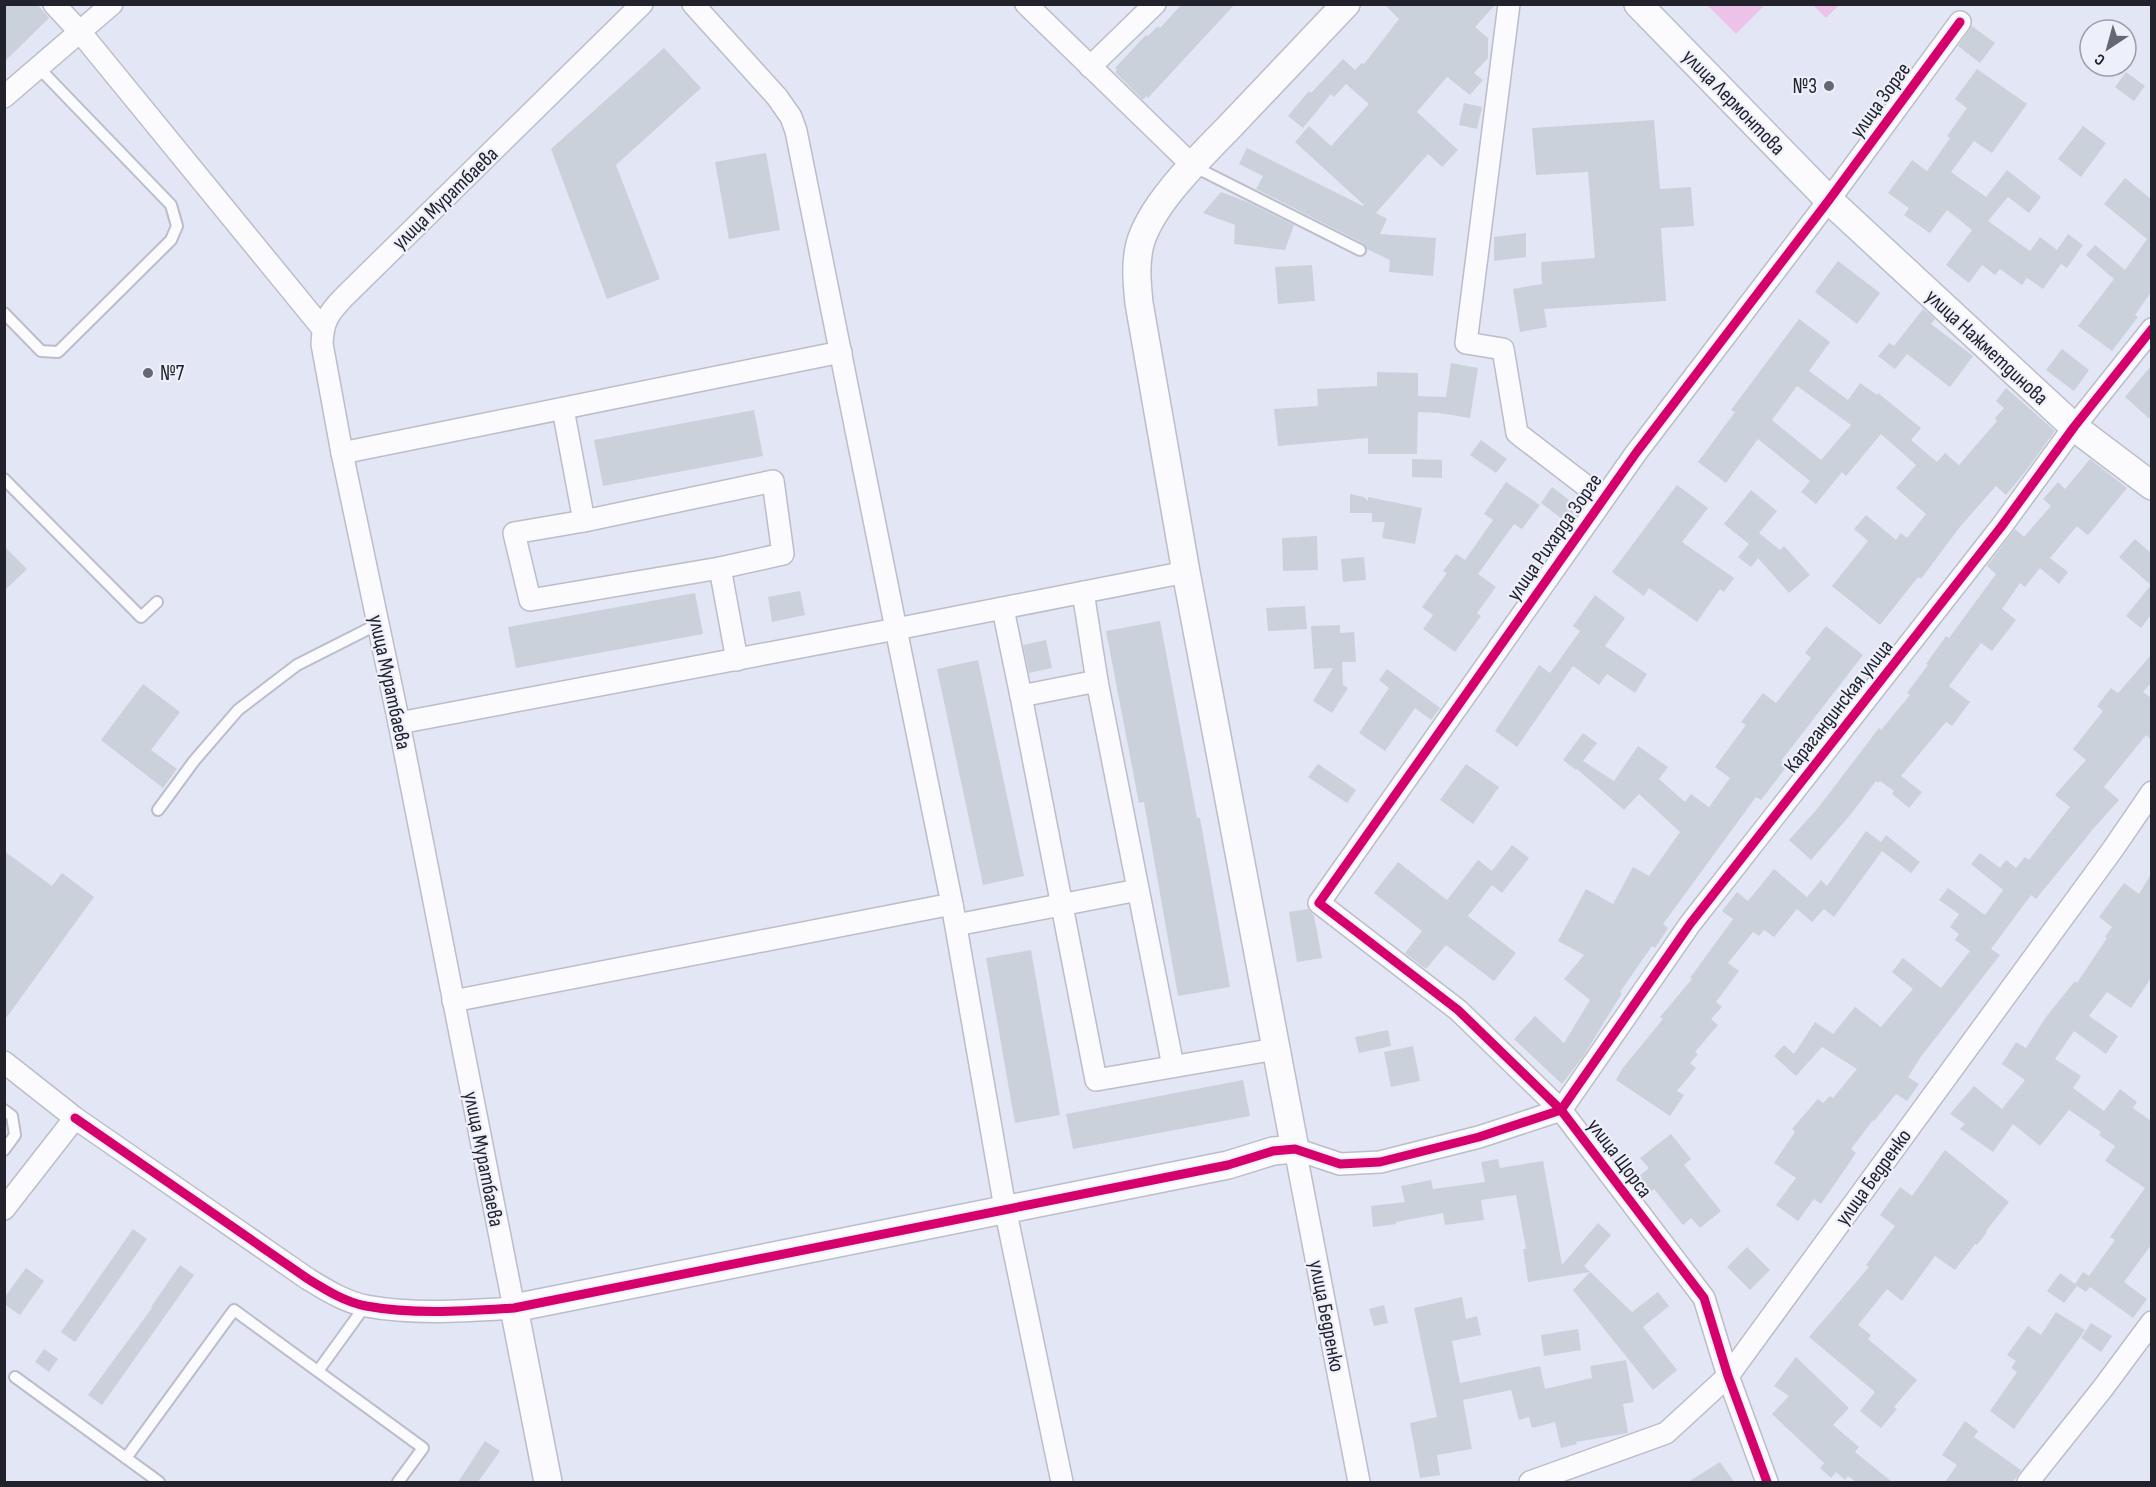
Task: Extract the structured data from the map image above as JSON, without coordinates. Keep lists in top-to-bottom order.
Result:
{
  "streets": {
    "street": [
      "улица Зорге",
      "улица Лермонтова",
      "улица Муратбаева",
      "улица Нажметдинова",
      "улица Рихарда Зорге",
      "Карагандинская улица",
      "улица Щорса",
      "улица Бедренко"
    ]
  },
  "crossings": [
    ["улица Зорге", "улица Лермонтова"],
    ["улица Зорге", "улица Нажметдинова"],
    ["улица Зорге", "улица Рихарда Зорге"],
    ["улица Лермонтова", "улица Нажметдинова"],
    ["улица Лермонтова", "улица Рихарда Зорге"],
    ["улица Нажметдинова", "улица Рихарда Зорге"],
    ["улица Нажметдинова", "Карагандинская улица"],
    ["улица Рихарда Зорге", "улица Щорса"],
    ["Карагандинская улица", "улица Щорса"],
    ["улица Щорса", "улица Бедренко"]
  ],
  "places": ["№3", "№7"],
  "north": "bottom left"
}
